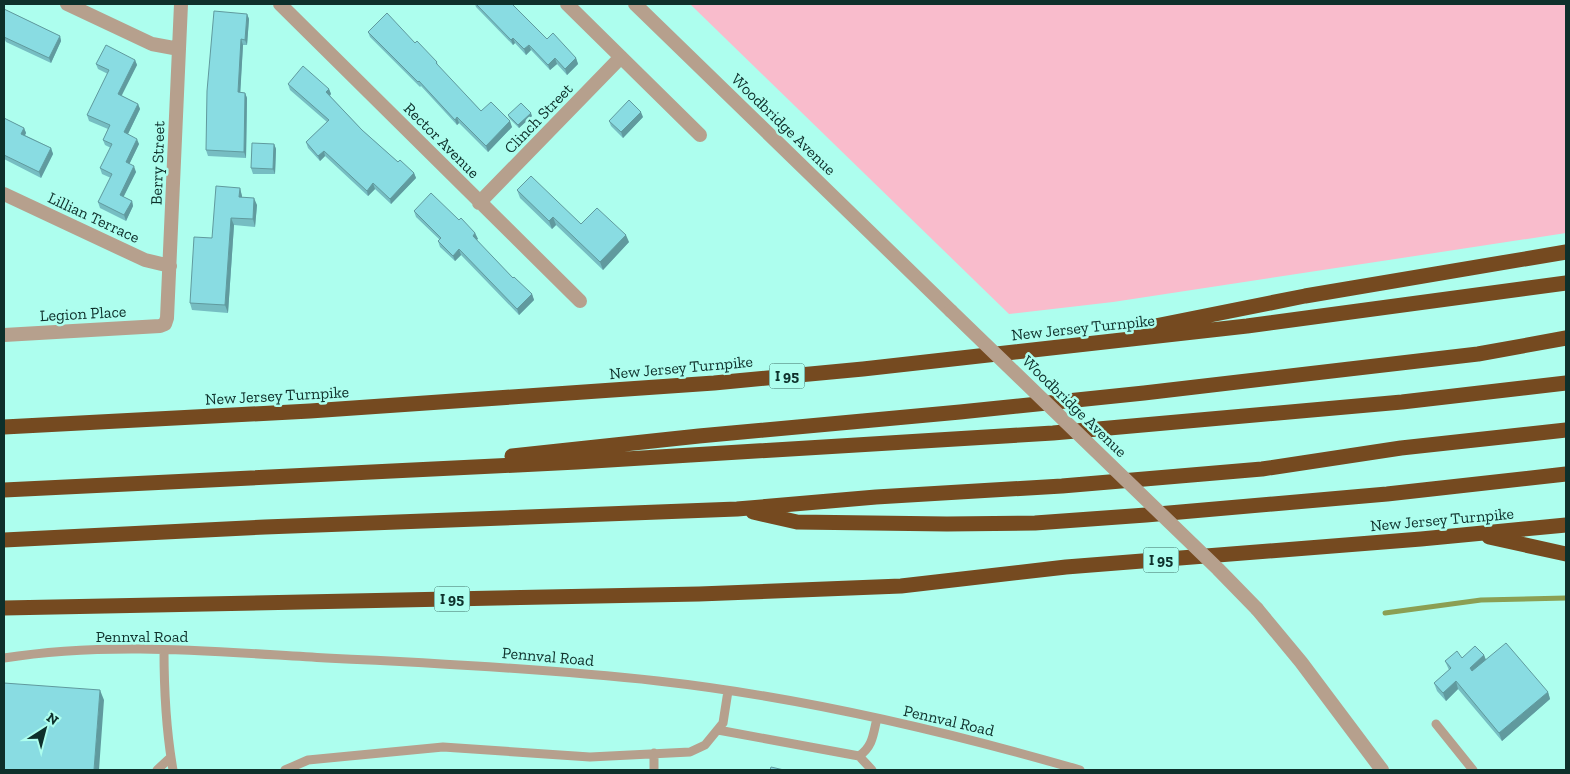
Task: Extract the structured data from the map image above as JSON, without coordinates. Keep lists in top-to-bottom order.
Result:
{
  "streets": {
    "highway": ["New Jersey Turnpike", "I 95"],
    "street": [
      "Clinch Street",
      "Woodbridge Avenue",
      "Rector Avenue",
      "Berry Street",
      "Lillian Terrace",
      "Legion Place"
    ],
    "lane": ["Pennval Road"]
  },
  "crossings": [
    ["Clinch Street", "Rector Avenue"],
    ["Berry Street", "Lillian Terrace"],
    ["Berry Street", "Legion Place"]
  ],
  "north": "top right"
}
